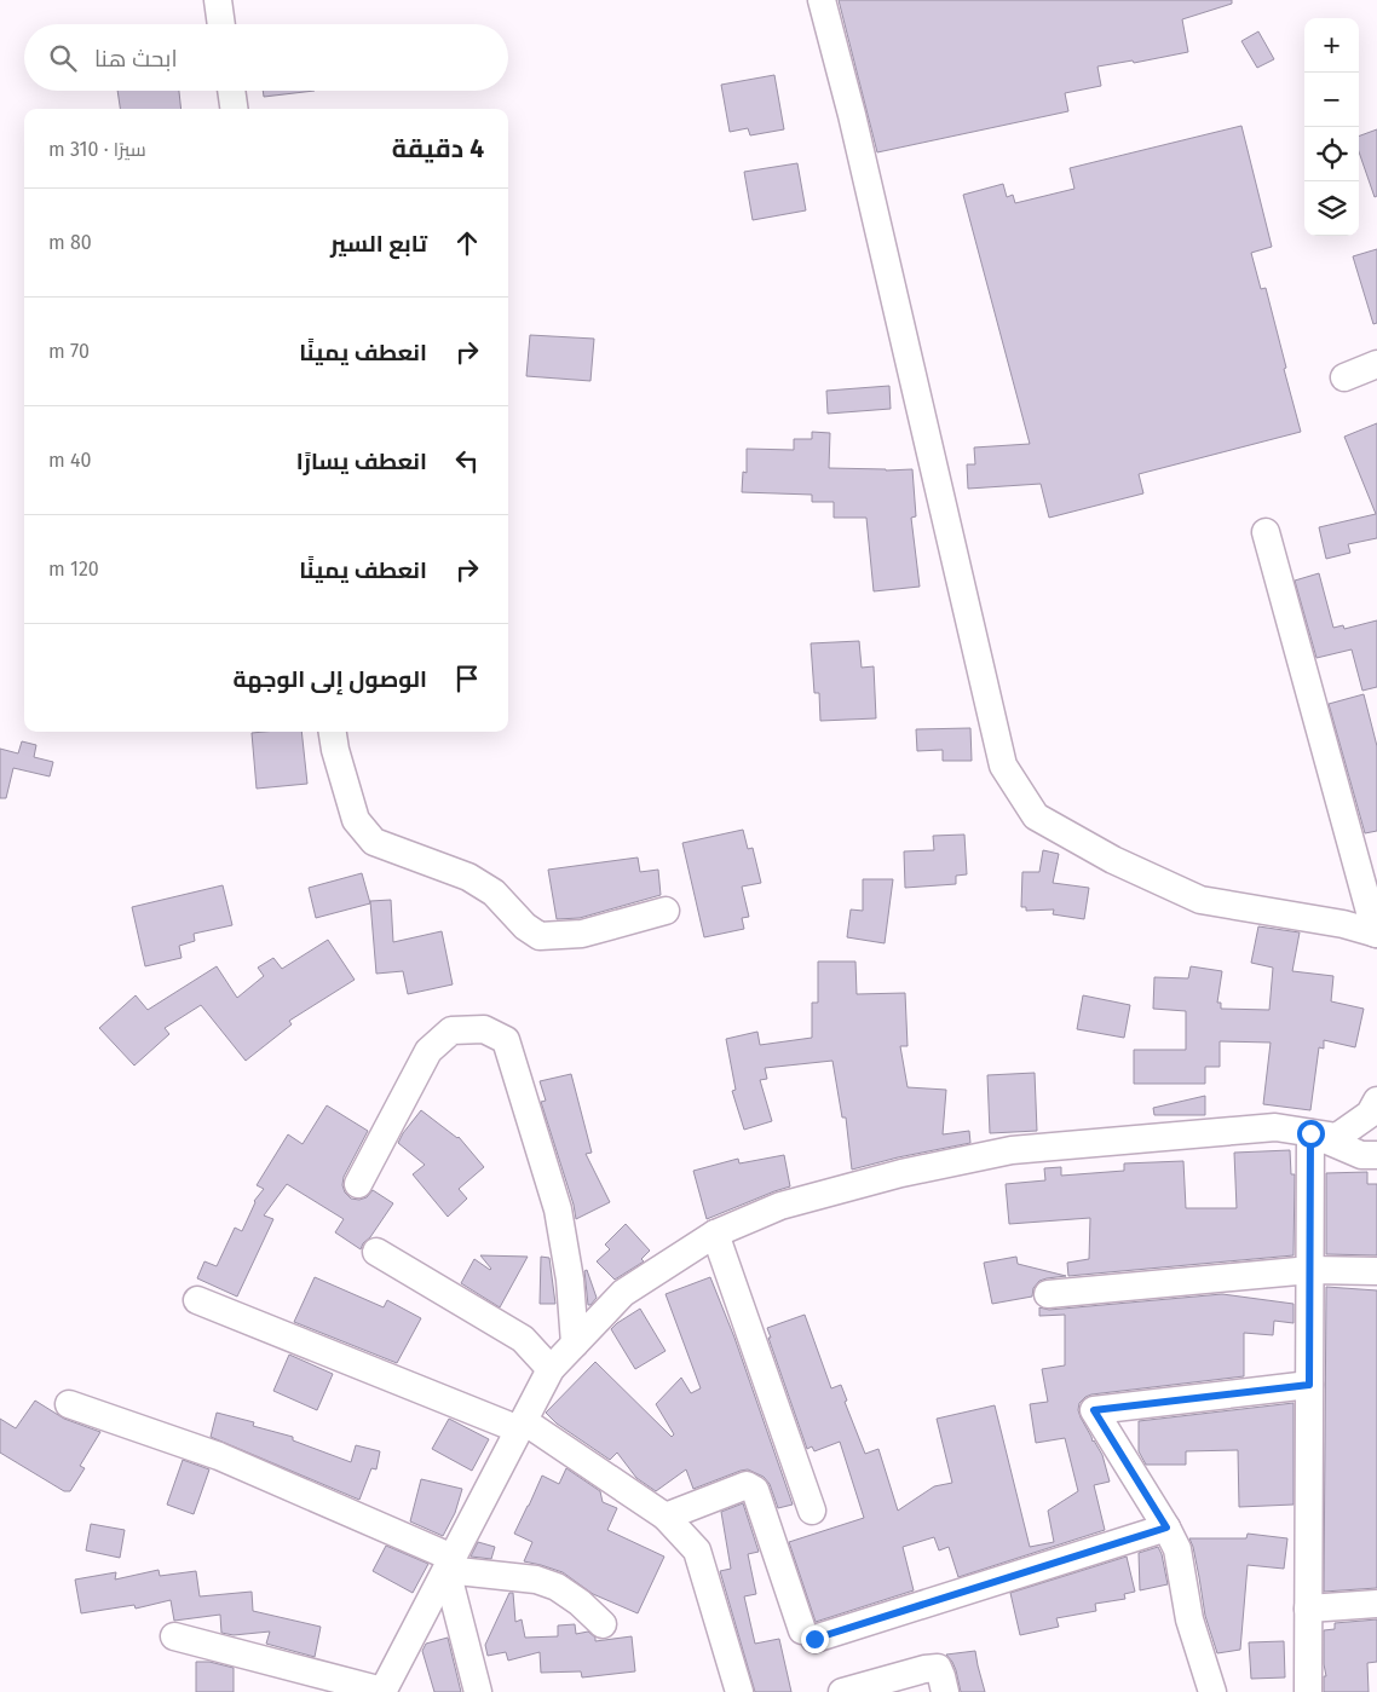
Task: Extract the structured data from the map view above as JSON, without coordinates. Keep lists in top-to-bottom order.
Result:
{
  "page": {
    "map_buttons": ["+", "−"],
    "search": "ابحث هنا",
    "heading": ["4 دقيقة", "سيرًا · 310 m"],
    "list": [
      ["تابع السير", "80 m"],
      ["انعطف يمينًا", "70 m"],
      ["انعطف يسارًا", "40 m"],
      ["انعطف يمينًا", "120 m"],
      "الوصول إلى الوجهة"
    ]
  }
}
